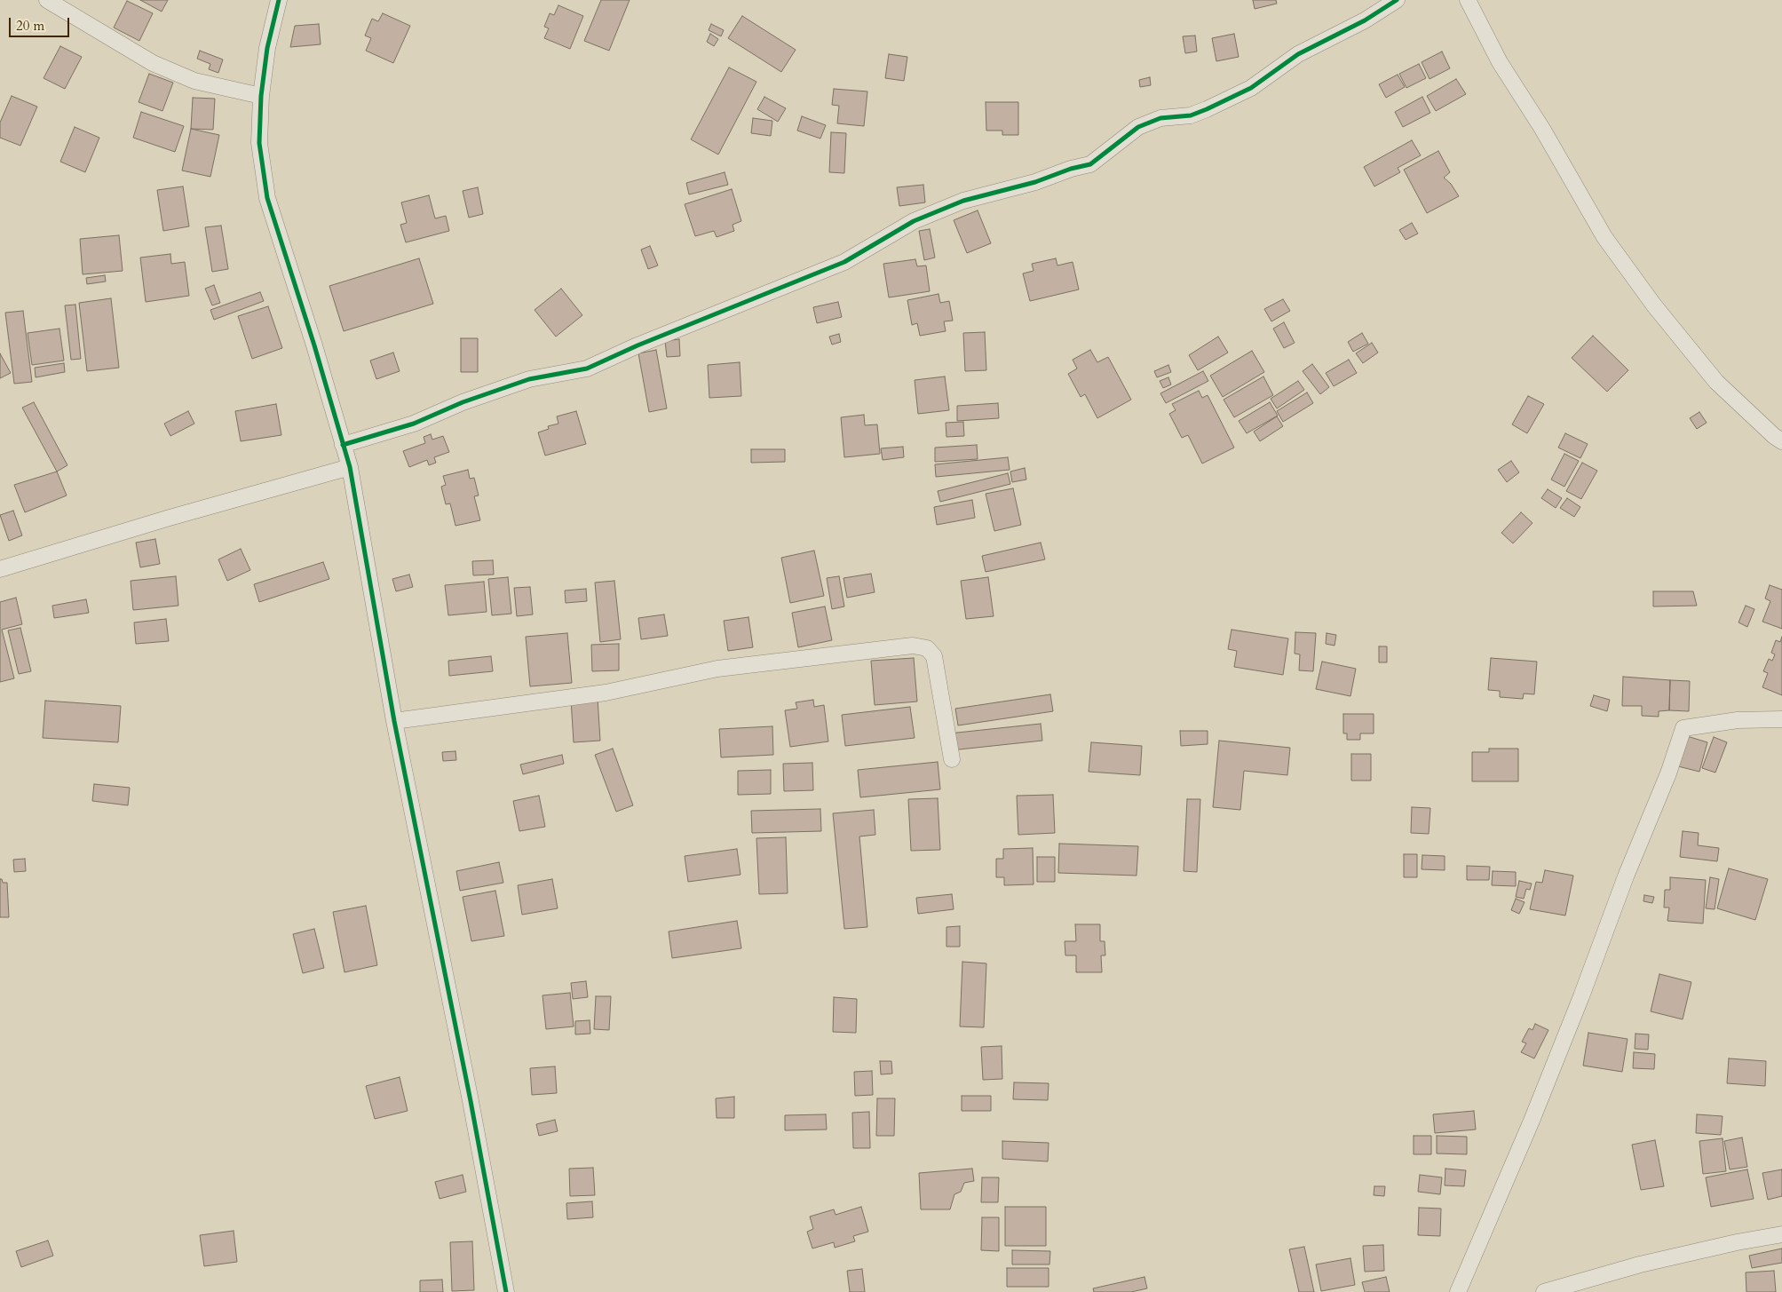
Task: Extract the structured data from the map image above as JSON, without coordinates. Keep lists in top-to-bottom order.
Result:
{
  "scale_bar": "20 m"
}
